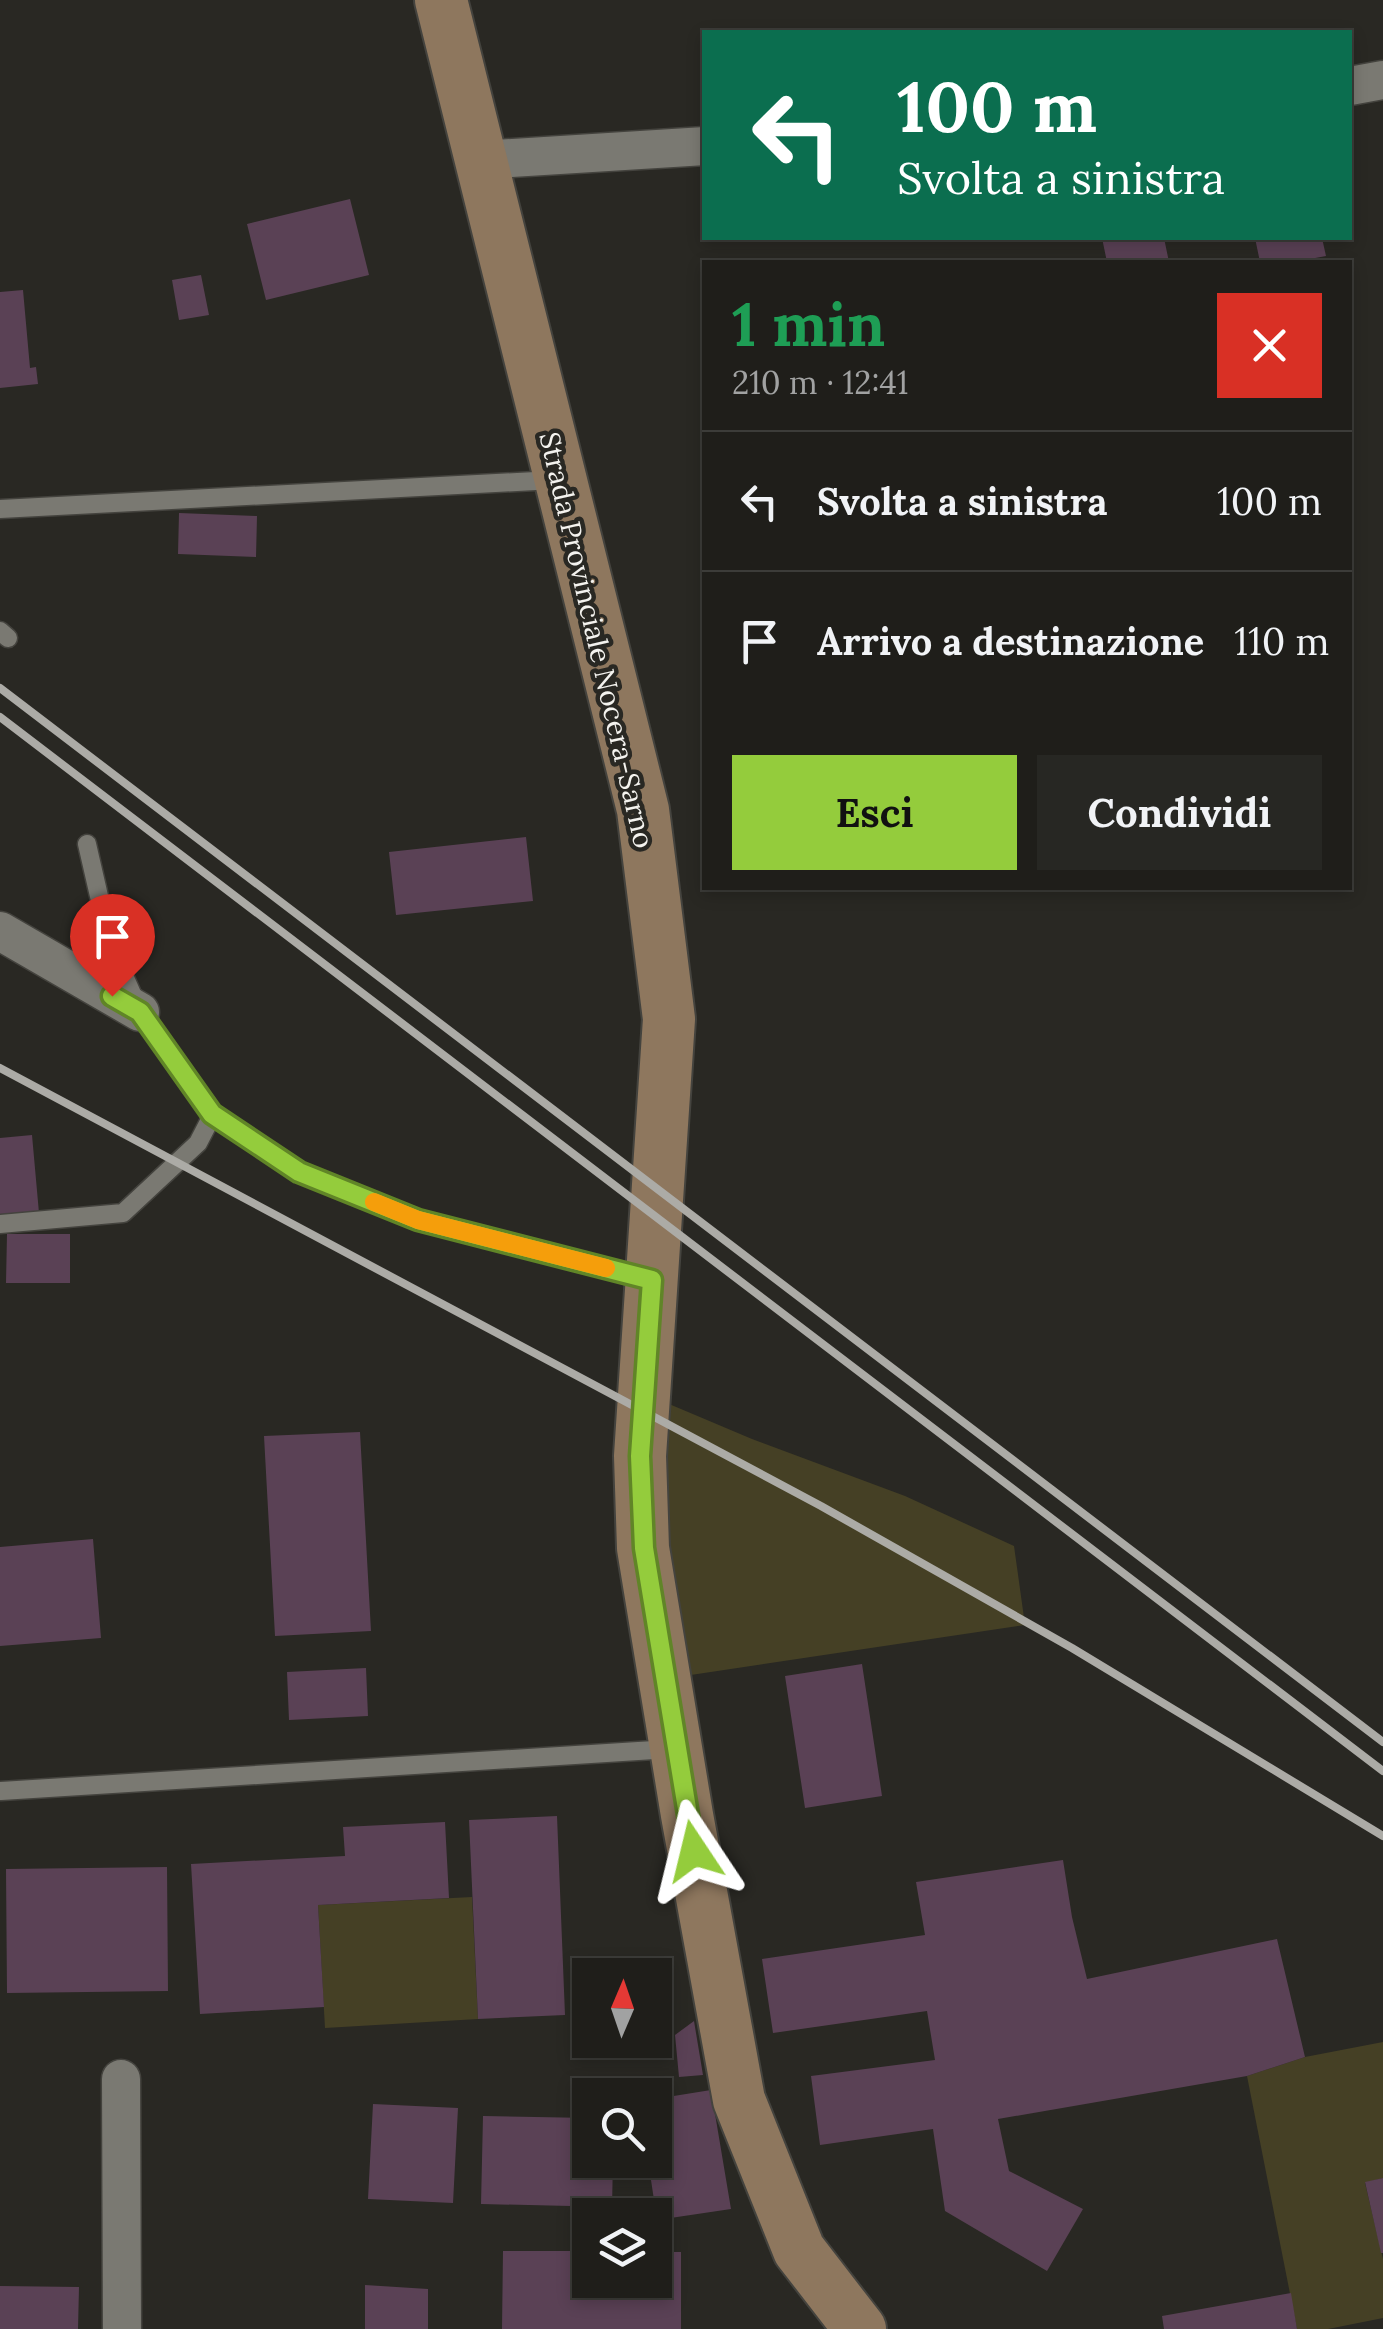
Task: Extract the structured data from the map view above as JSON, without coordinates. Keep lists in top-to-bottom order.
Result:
{
  "streets": {
    "main road": ["Strada Provinciale Nocera-Sarno"]
  },
  "north": "top",
  "page": {
    "turn": ["100 m", "Svolta a sinistra"],
    "heading": ["1 min", "210 m · 12:41"],
    "list": [
      {
        "name": "Svolta a sinistra",
        "value": "100 m"
      },
      {
        "name": "Arrivo a destinazione",
        "value": "110 m"
      }
    ],
    "buttons": ["Esci", "Condividi"]
  }
}
